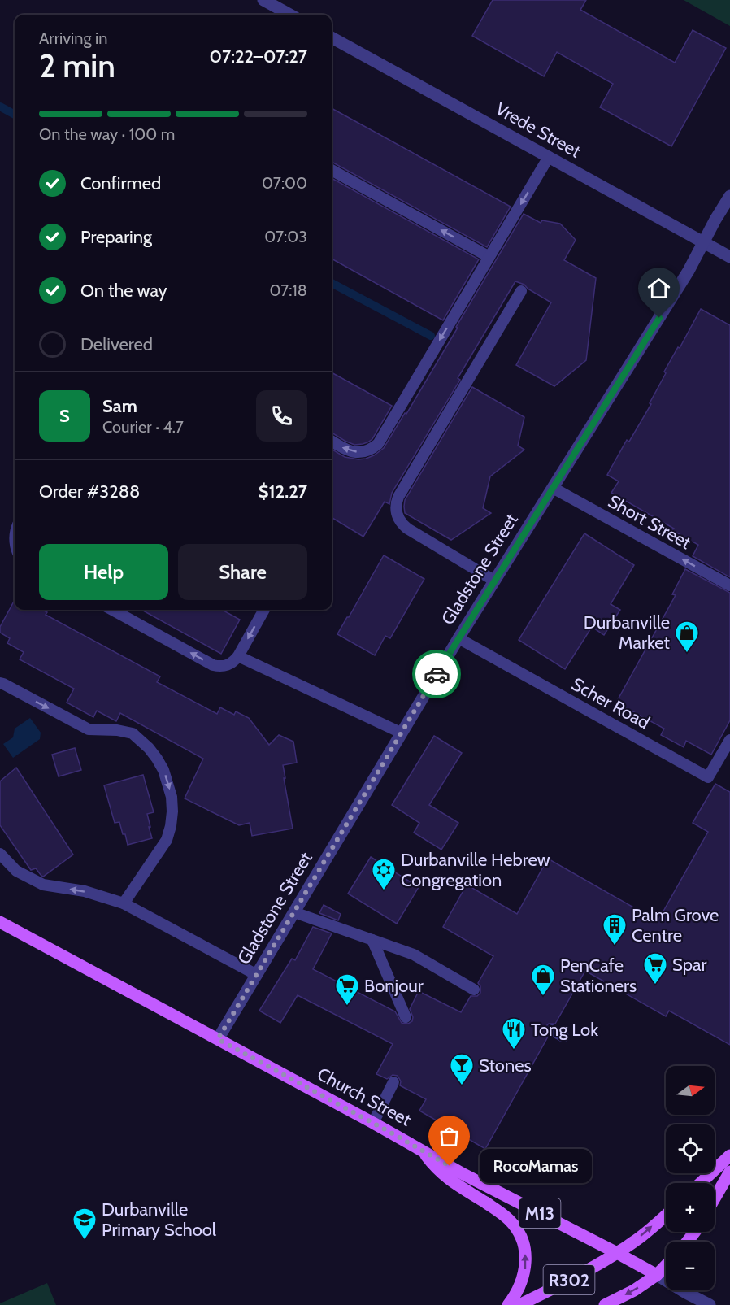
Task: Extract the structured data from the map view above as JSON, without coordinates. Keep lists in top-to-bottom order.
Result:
{
  "streets": {
    "main road": ["Church Street", "M13", "R302"],
    "street": ["Vrede Street", "Gladstone Street"],
    "lane": ["Short Street", "Scher Road"]
  },
  "crossings": [
    ["Vrede Street", "Gladstone Street"],
    ["Short Street", "Gladstone Street"],
    ["Gladstone Street", "Scher Road"],
    ["Gladstone Street", "Church Street"],
    ["Church Street", "R302"]
  ],
  "one_way": ["Short Street"],
  "places": {
    "shop": ["Durbanville Market", "PenCafe Stationers"],
    "synagogue": ["Durbanville Hebrew Congregation"],
    "building": ["Palm Grove Centre"],
    "supermarket": ["Spar", "Bonjour"],
    "restaurant": ["Tong Lok"],
    "bar": ["Stones"],
    "other": ["RocoMamas"],
    "school or university": ["Durbanville Primary School"]
  },
  "north": "right",
  "page": {
    "heading": ["2 min", "Arriving in", "07:22–07:27"],
    "panel": [
      "Sam",
      "Courier · 4.7",
      "Order #3288",
      "$12.27"
    ],
    "bar": "On the way · 100 m",
    "list": [
      ["Confirmed", "07:00"],
      ["Preparing", "07:03"],
      ["On the way", "07:18"],
      "Delivered"
    ],
    "round": "S",
    "buttons": ["Help", "Share"],
    "map_buttons": ["+", "−"],
    "bubble": "RocoMamas"
  }
}
